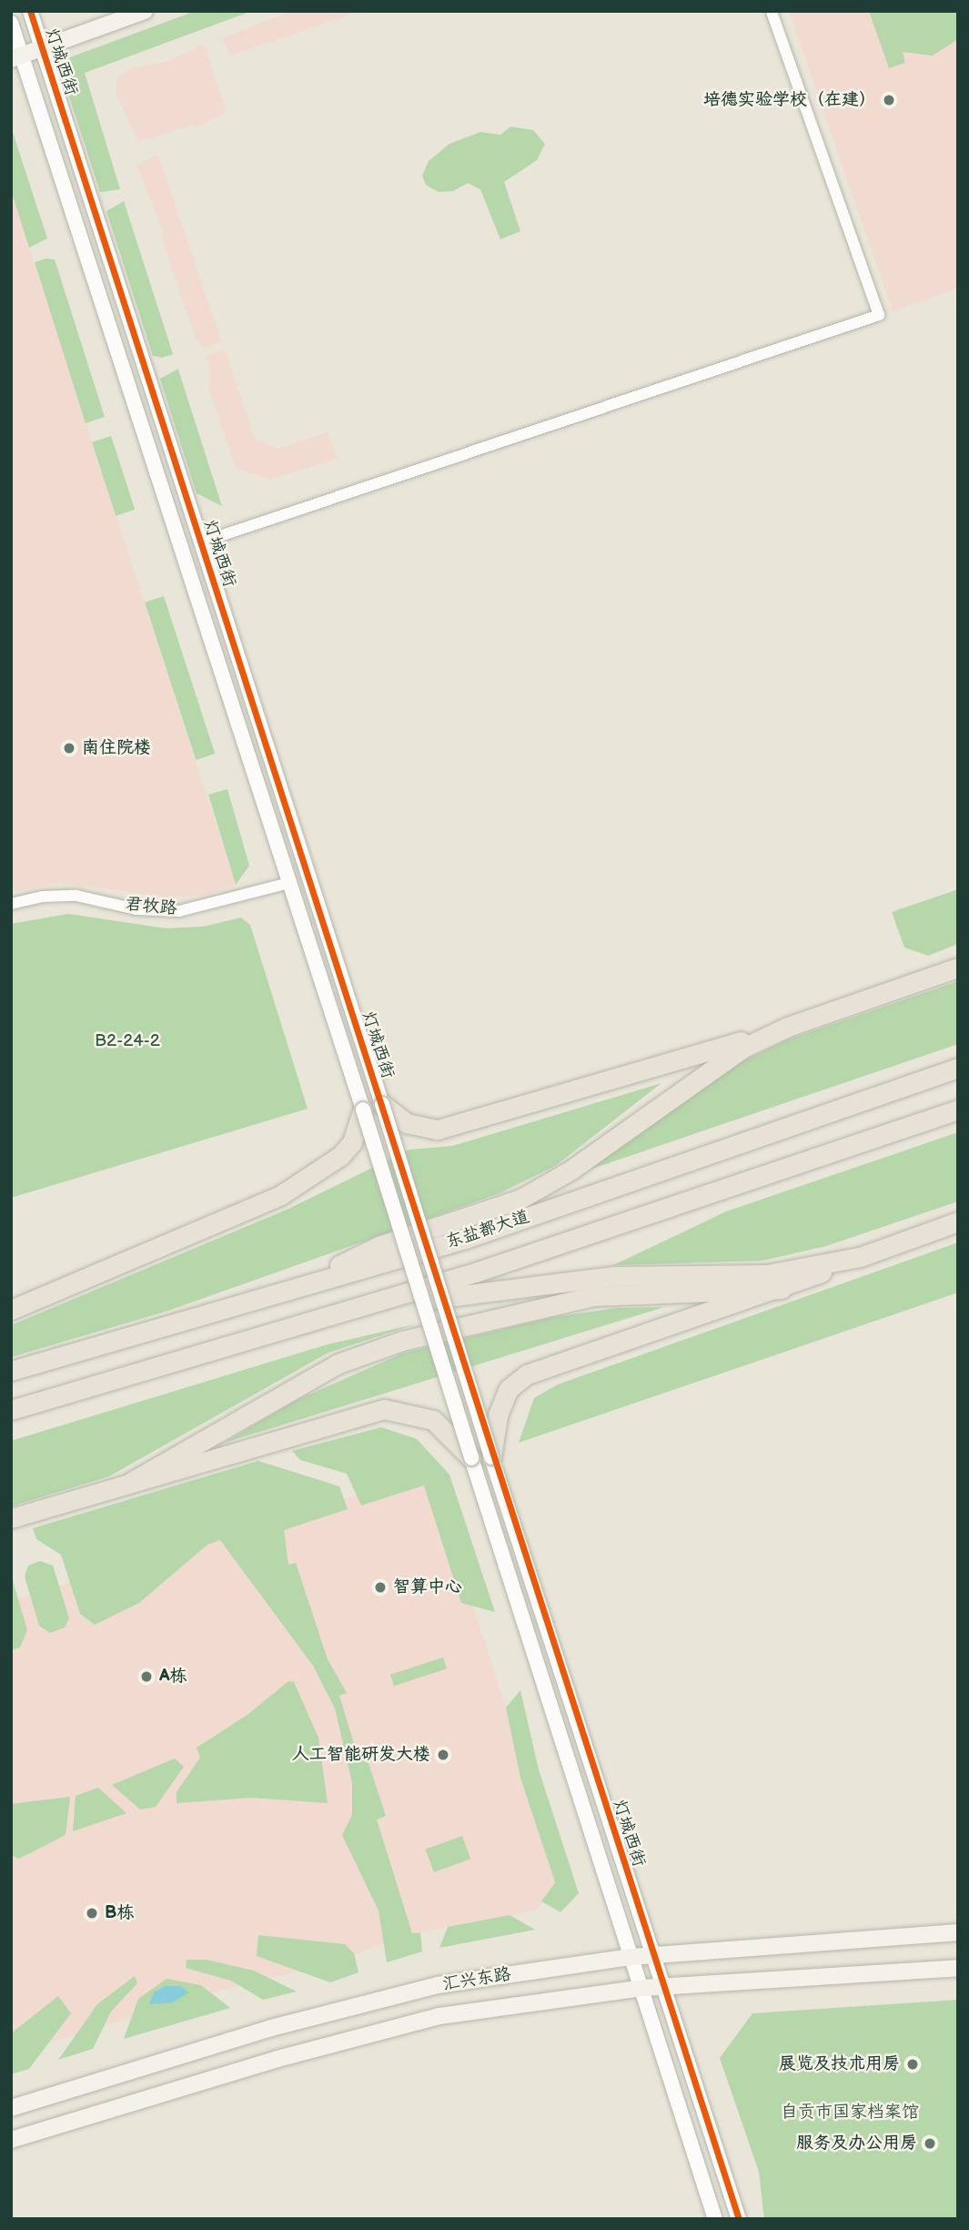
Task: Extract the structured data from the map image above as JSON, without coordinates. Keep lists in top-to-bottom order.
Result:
{
  "streets": {
    "highway": ["东盐都大道"],
    "main road": ["汇兴东路"],
    "street": ["灯城西街", "君牧路"]
  },
  "crossings": [
    ["灯城西街", "君牧路"],
    ["灯城西街", "汇兴东路"]
  ],
  "parks": ["B2-24-2", "自贡市国家档案馆"],
  "places": [
    "培德实验学校（在建）",
    "南住院楼",
    "智算中心",
    "A栋",
    "人工智能研发大楼",
    "B栋",
    "展览及技术用房",
    "服务及办公用房"
  ]
}
